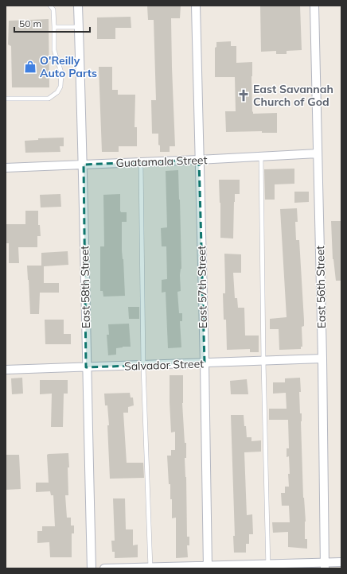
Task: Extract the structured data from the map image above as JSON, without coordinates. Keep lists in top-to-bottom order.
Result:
{
  "streets": {
    "street": [
      "Guatamala Street",
      "East 58th Street",
      "East 57th Street",
      "East 56th Street",
      "Salvador Street"
    ]
  },
  "crossings": [
    ["Guatamala Street", "East 58th Street"],
    ["Guatamala Street", "East 57th Street"],
    ["Guatamala Street", "East 56th Street"],
    ["East 58th Street", "Salvador Street"],
    ["East 57th Street", "Salvador Street"],
    ["East 56th Street", "Salvador Street"]
  ],
  "places": {
    "shop": ["O'Reilly Auto Parts"],
    "church": ["East Savannah Church of God"]
  },
  "scale_bar": "50 m"
}
